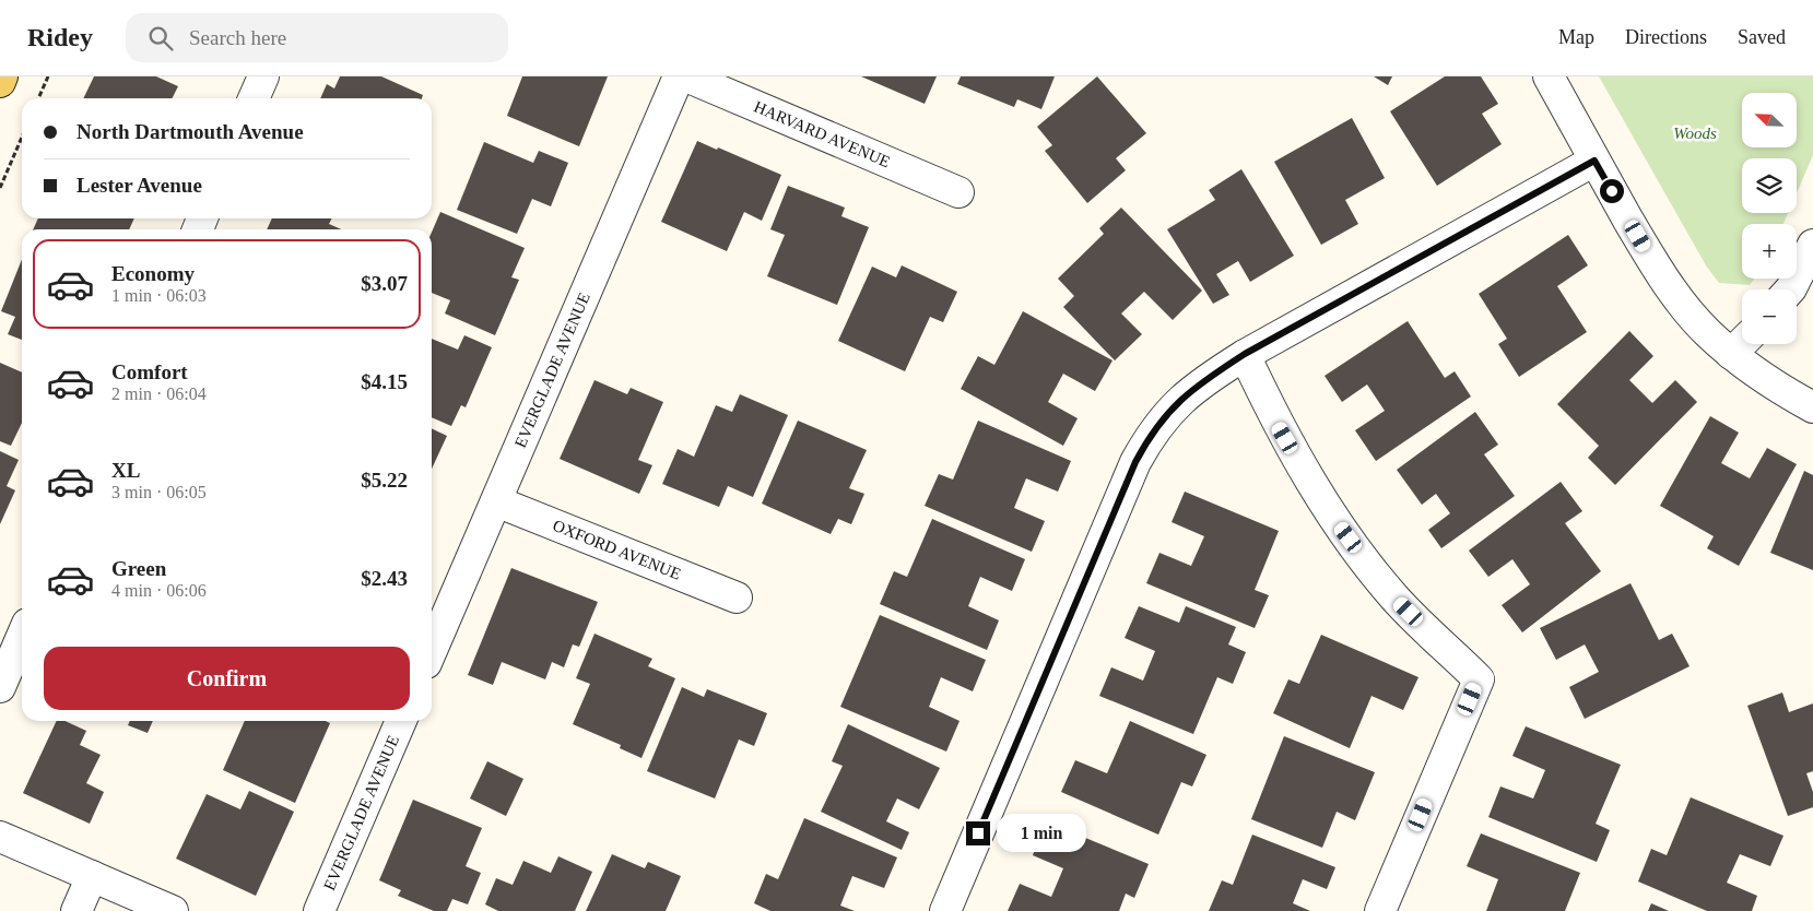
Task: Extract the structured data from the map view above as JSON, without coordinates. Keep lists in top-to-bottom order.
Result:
{
  "streets": {
    "street": ["HARVARD AVENUE", "EVERGLADE AVENUE", "OXFORD AVENUE"]
  },
  "crossings": [
    ["EVERGLADE AVENUE", "OXFORD AVENUE"]
  ],
  "parks": ["Woods"],
  "north": "top left",
  "page": {
    "header": "Ridey",
    "search": "Search here",
    "nav": ["Map", "Directions", "Saved"],
    "map_buttons": ["+", "−"],
    "banner": ["North Dartmouth Avenue", "Lester Avenue"],
    "list": [
      {
        "name": "Economy",
        "note": "1 min · 06:03",
        "value": "$3.07"
      },
      {
        "name": "Comfort",
        "note": "2 min · 06:04",
        "value": "$4.15"
      },
      {
        "name": "XL",
        "note": "3 min · 06:05",
        "value": "$5.22"
      },
      {
        "name": "Green",
        "note": "4 min · 06:06",
        "value": "$2.43"
      }
    ],
    "buttons": "Confirm",
    "bubble": "1 min"
  }
}
